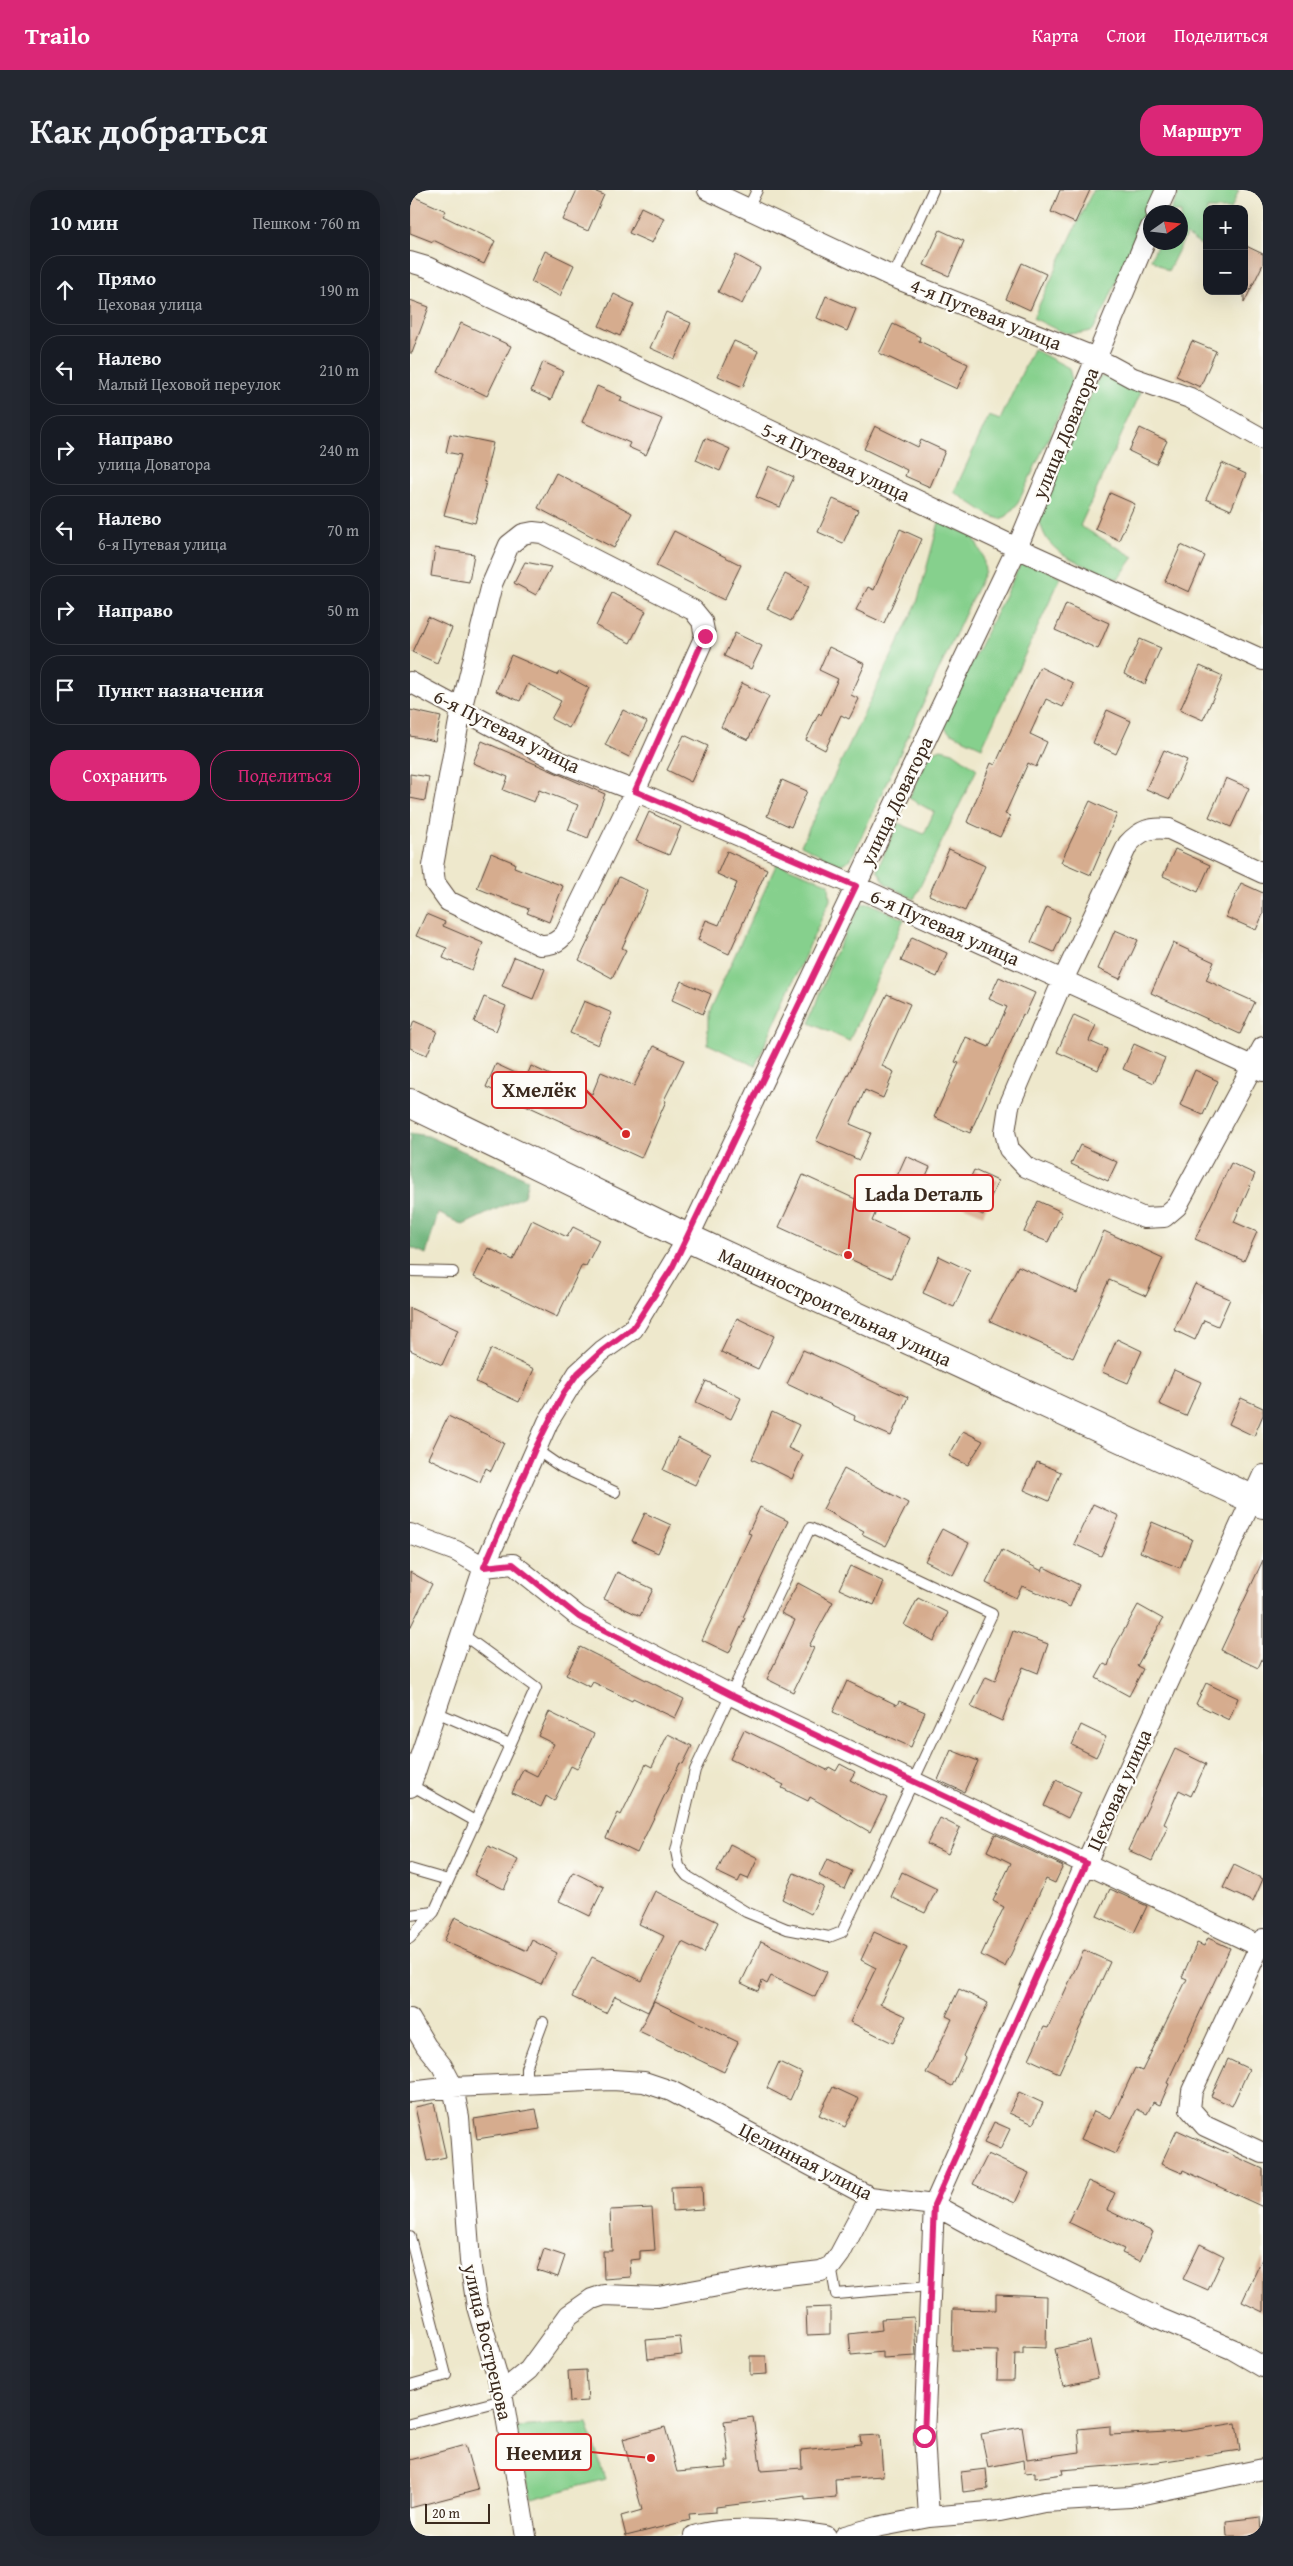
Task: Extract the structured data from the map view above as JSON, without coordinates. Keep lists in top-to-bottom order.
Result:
{
  "streets": {
    "main road": ["Машиностроительная улица"],
    "street": [
      "4-я Путевая улица",
      "улица Доватора",
      "5-я Путевая улица",
      "6-я Путевая улица",
      "Цеховая улица",
      "Целинная улица",
      "улица Вострецова"
    ]
  },
  "crossings": [
    ["4-я Путевая улица", "улица Доватора"],
    ["улица Доватора", "5-я Путевая улица"],
    ["улица Доватора", "6-я Путевая улица"],
    ["улица Доватора", "Машиностроительная улица"],
    ["Машиностроительная улица", "Цеховая улица"],
    ["Цеховая улица", "Целинная улица"],
    ["Целинная улица", "улица Вострецова"]
  ],
  "places": ["Хмелёк", "Lada Dеталь", "Неемия"],
  "scale_bar": "20 m",
  "north": "right",
  "page": {
    "header": "Trailo",
    "nav": ["Карта", "Слои", "Поделиться"],
    "title": "Как добраться",
    "buttons": [
      "Маршрут",
      ["Сохранить", "Поделиться"]
    ],
    "heading": ["10 мин", "Пешком · 760 m"],
    "map_buttons": ["+", "−"],
    "list": [
      ["Прямо", "Цеховая улица", "190 m"],
      ["Налево", "Малый Цеховой переулок", "210 m"],
      ["Направо", "улица Доватора", "240 m"],
      ["Налево", "6-я Путевая улица", "70 m"],
      ["Направо", "50 m"],
      "Пункт назначения"
    ],
    "scale": "20 m"
  }
}
